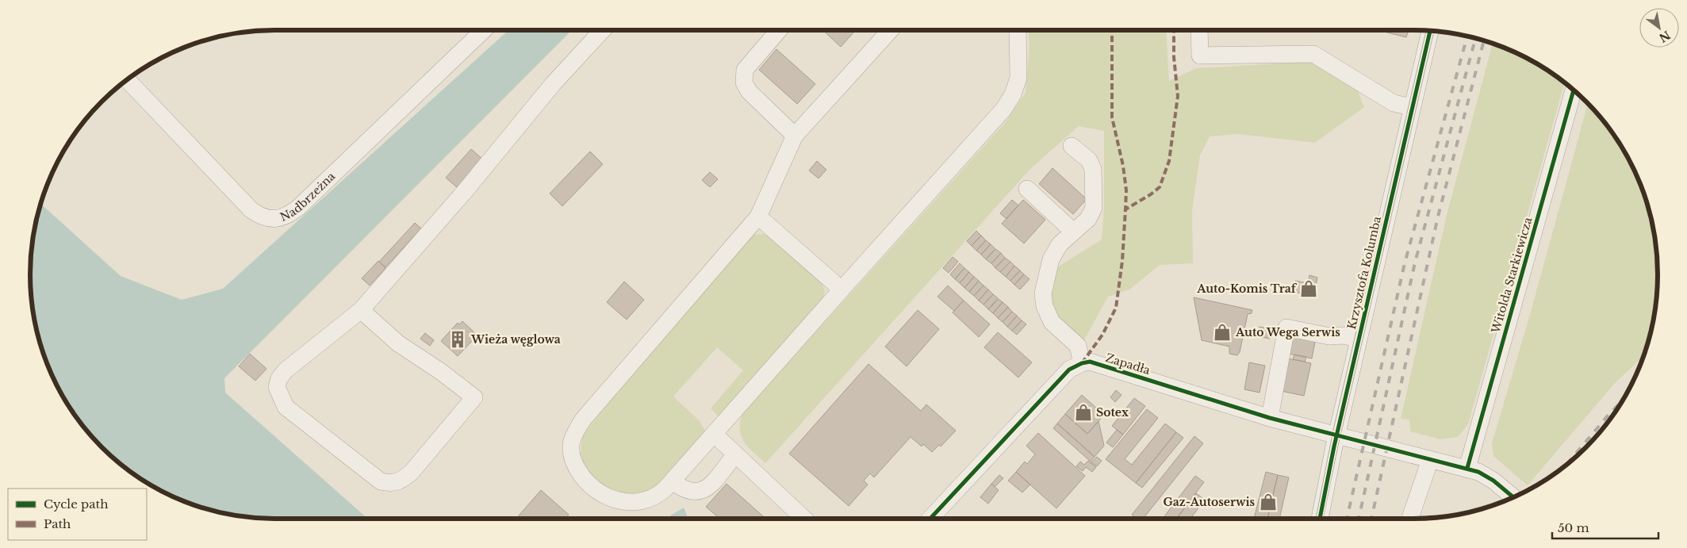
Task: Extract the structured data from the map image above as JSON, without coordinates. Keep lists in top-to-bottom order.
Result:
{
  "streets": {
    "street": [
      "Nadbrzeżna",
      "Krzysztofa Kolumba",
      "Witolda Starkiewicza",
      "Zapadła"
    ]
  },
  "crossings": [
    ["Krzysztofa Kolumba", "Zapadła"],
    ["Witolda Starkiewicza", "Zapadła"]
  ],
  "places": {
    "shop": [
      "Auto-Komis Traf",
      "Auto Wega Serwis",
      "Sotex",
      "Gaz-Autoserwis"
    ],
    "building": ["Wieża węglowa"]
  },
  "legend": ["Cycle path", "Path"],
  "scale_bar": "50 m",
  "north": "bottom right"
}
